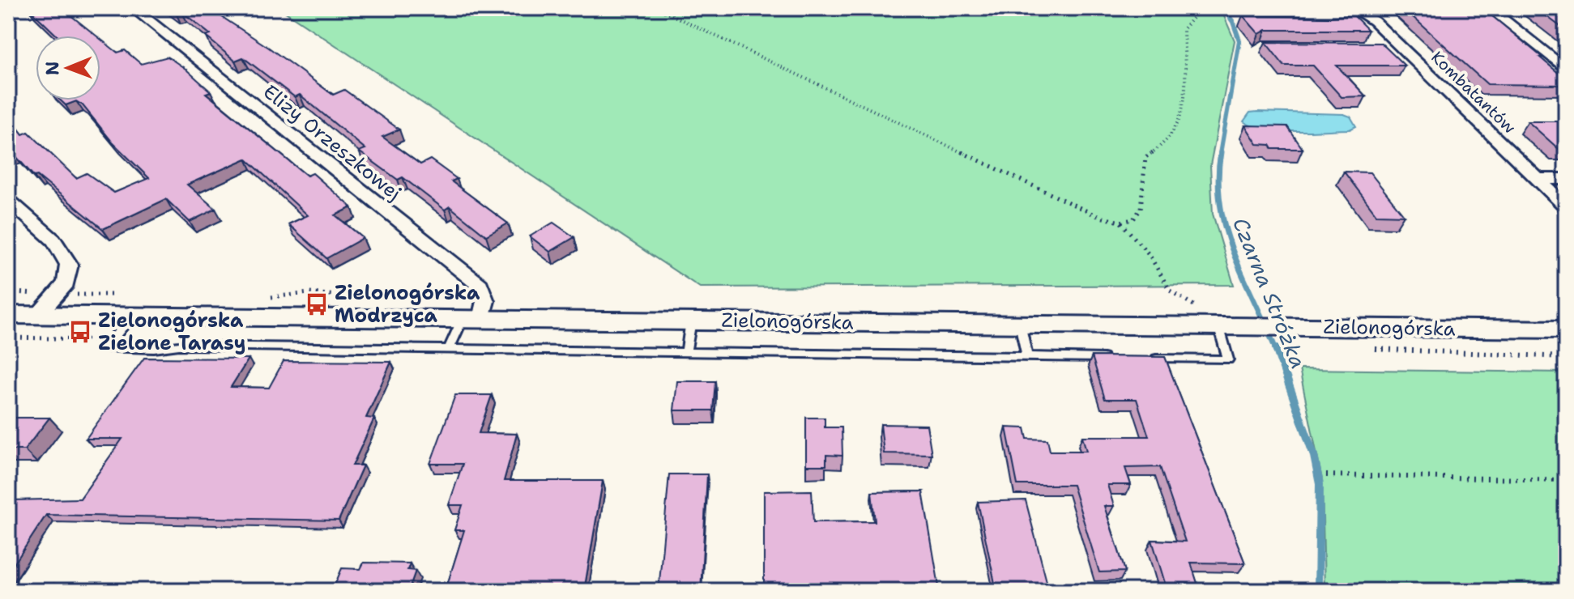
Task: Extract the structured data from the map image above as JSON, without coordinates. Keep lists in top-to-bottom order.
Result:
{
  "streets": {
    "street": ["Kombatantów", "Elizy Orzeszkowej", "Zielonogórska"]
  },
  "crossings": [
    ["Elizy Orzeszkowej", "Zielonogórska"]
  ],
  "water": ["Czarna Stróżka"],
  "places": {
    "bus stop": ["Zielonogórska Modrzyca", "Zielonogórska Zielone Tarasy"]
  },
  "north": "left"
}
